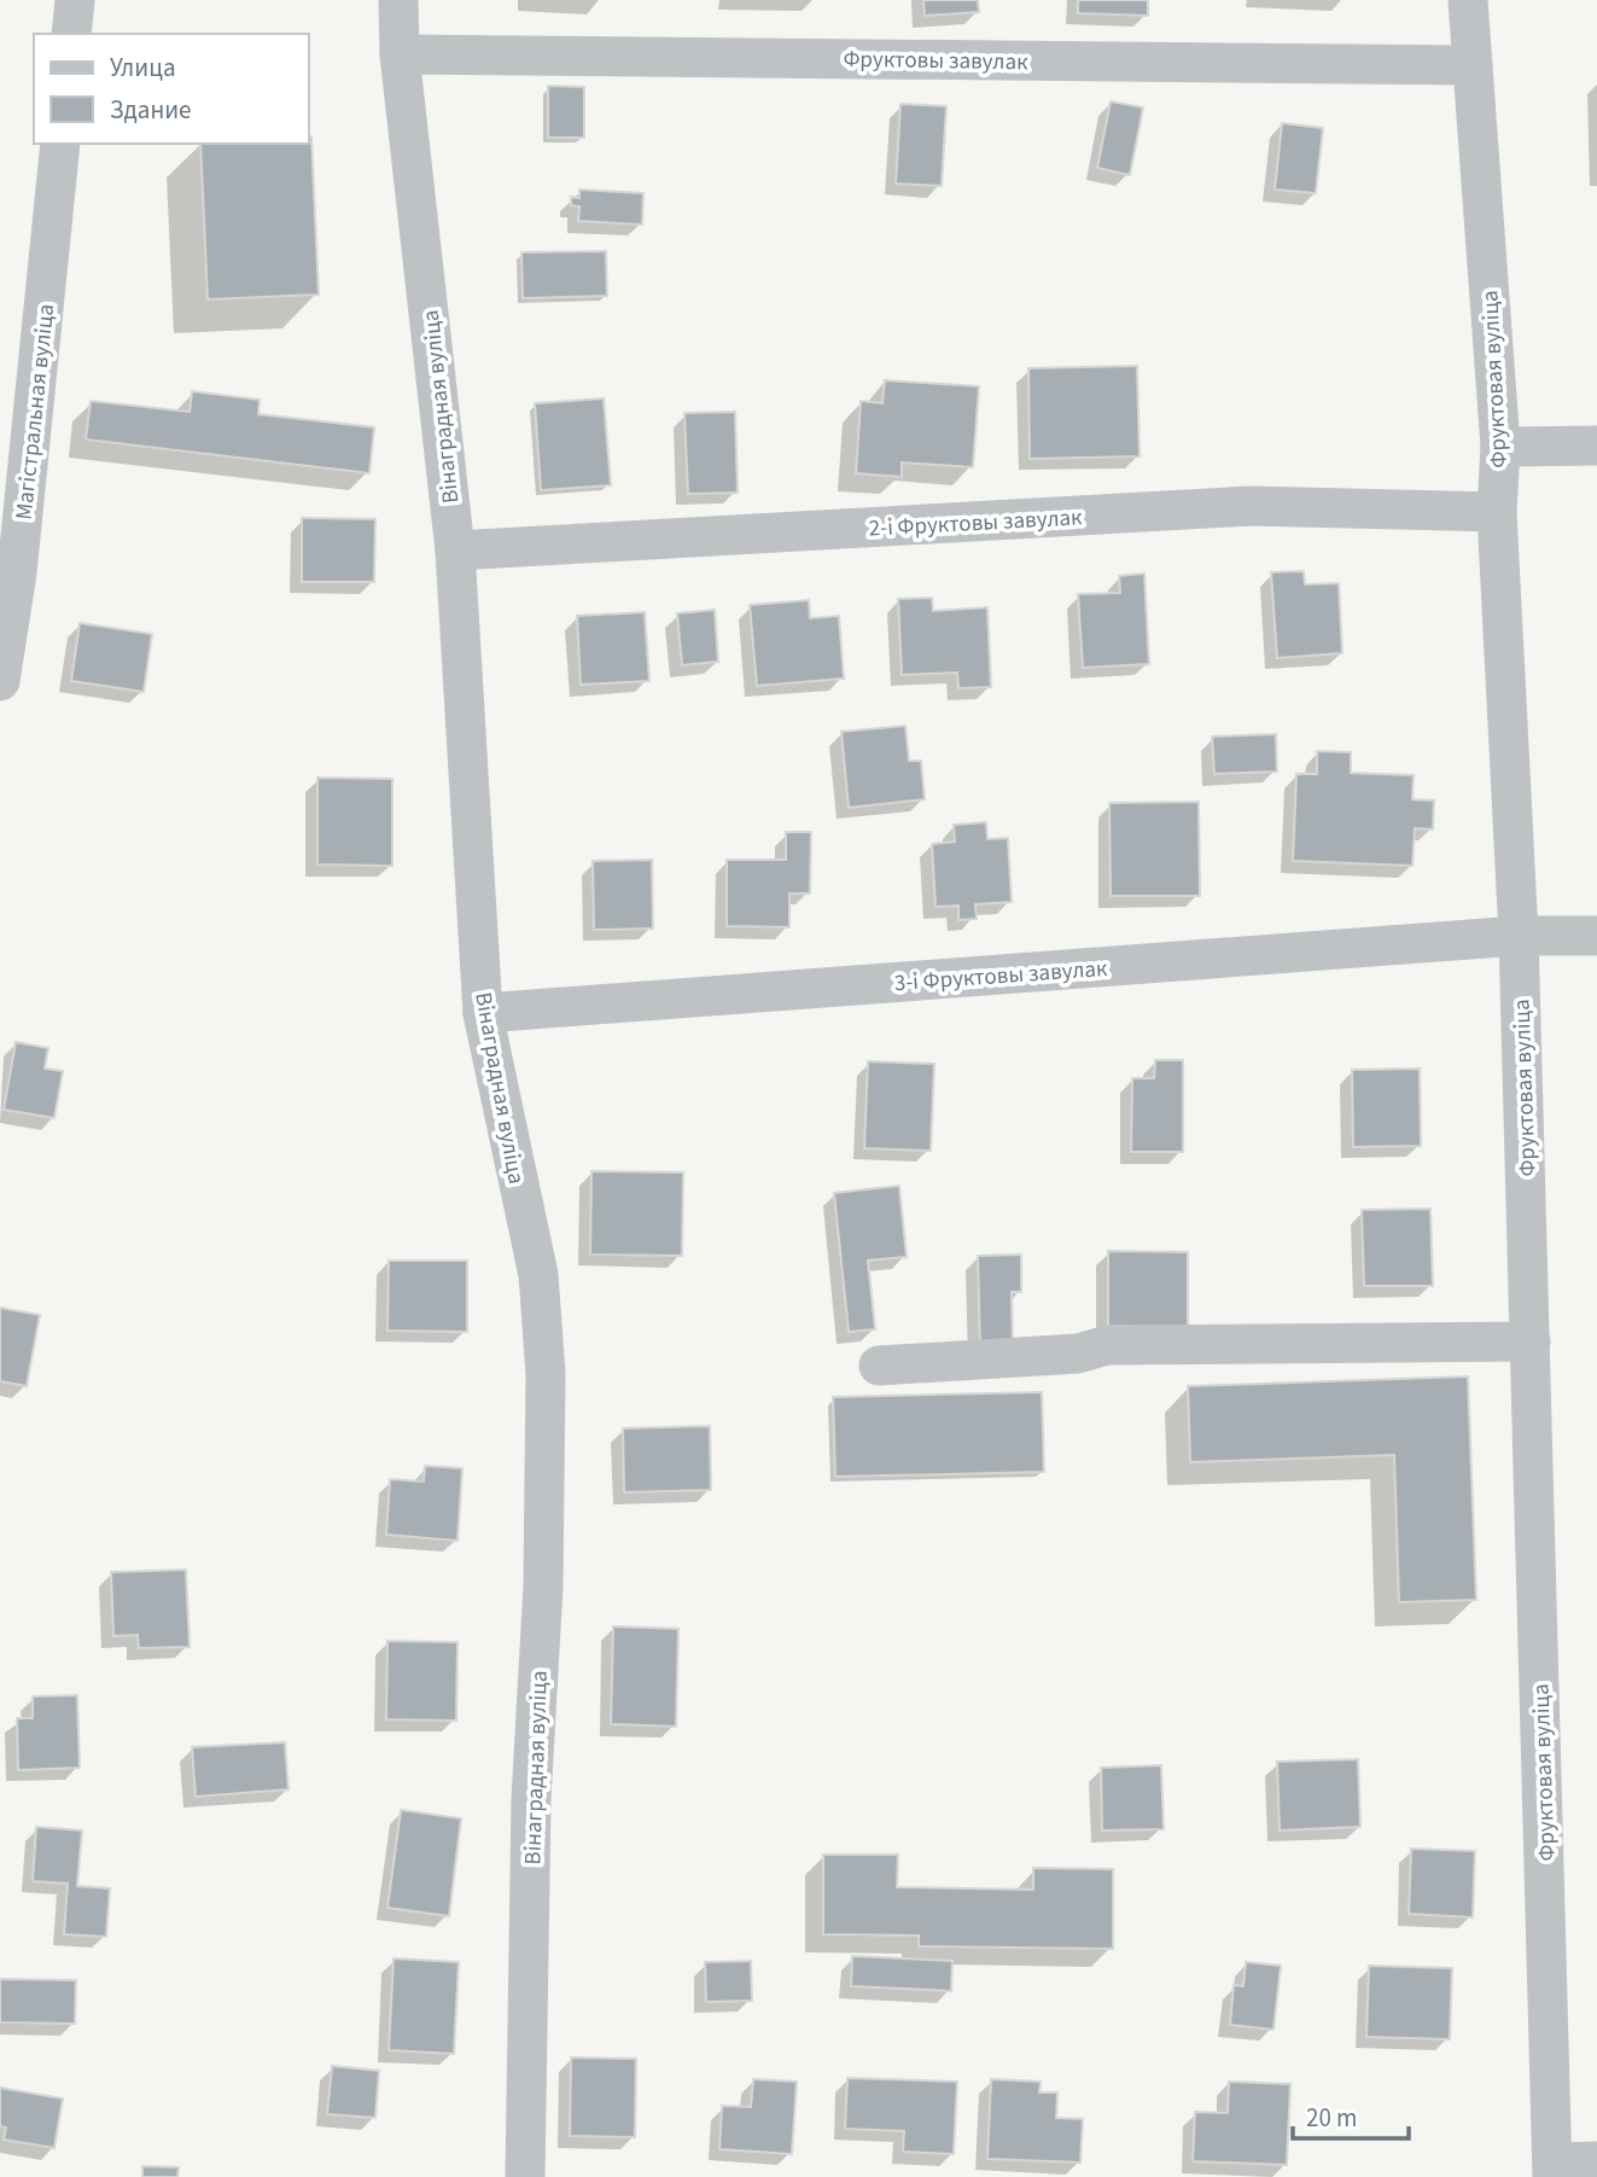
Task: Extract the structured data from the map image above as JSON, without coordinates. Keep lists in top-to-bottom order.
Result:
{
  "streets": {
    "street": [
      "Фруктовы завулак",
      "Фруктовая вуліца",
      "Вінаградная вуліца",
      "Магістральная вуліца",
      "2-і Фруктовы завулак",
      "3-і Фруктовы завулак"
    ]
  },
  "crossings": [
    ["Фруктовы завулак", "Фруктовая вуліца"],
    ["Фруктовы завулак", "Вінаградная вуліца"],
    ["Фруктовая вуліца", "2-і Фруктовы завулак"],
    ["Фруктовая вуліца", "3-і Фруктовы завулак"],
    ["Вінаградная вуліца", "2-і Фруктовы завулак"],
    ["Вінаградная вуліца", "3-і Фруктовы завулак"]
  ],
  "legend": ["Улица", "Здание"],
  "scale_bar": "20 m"
}
